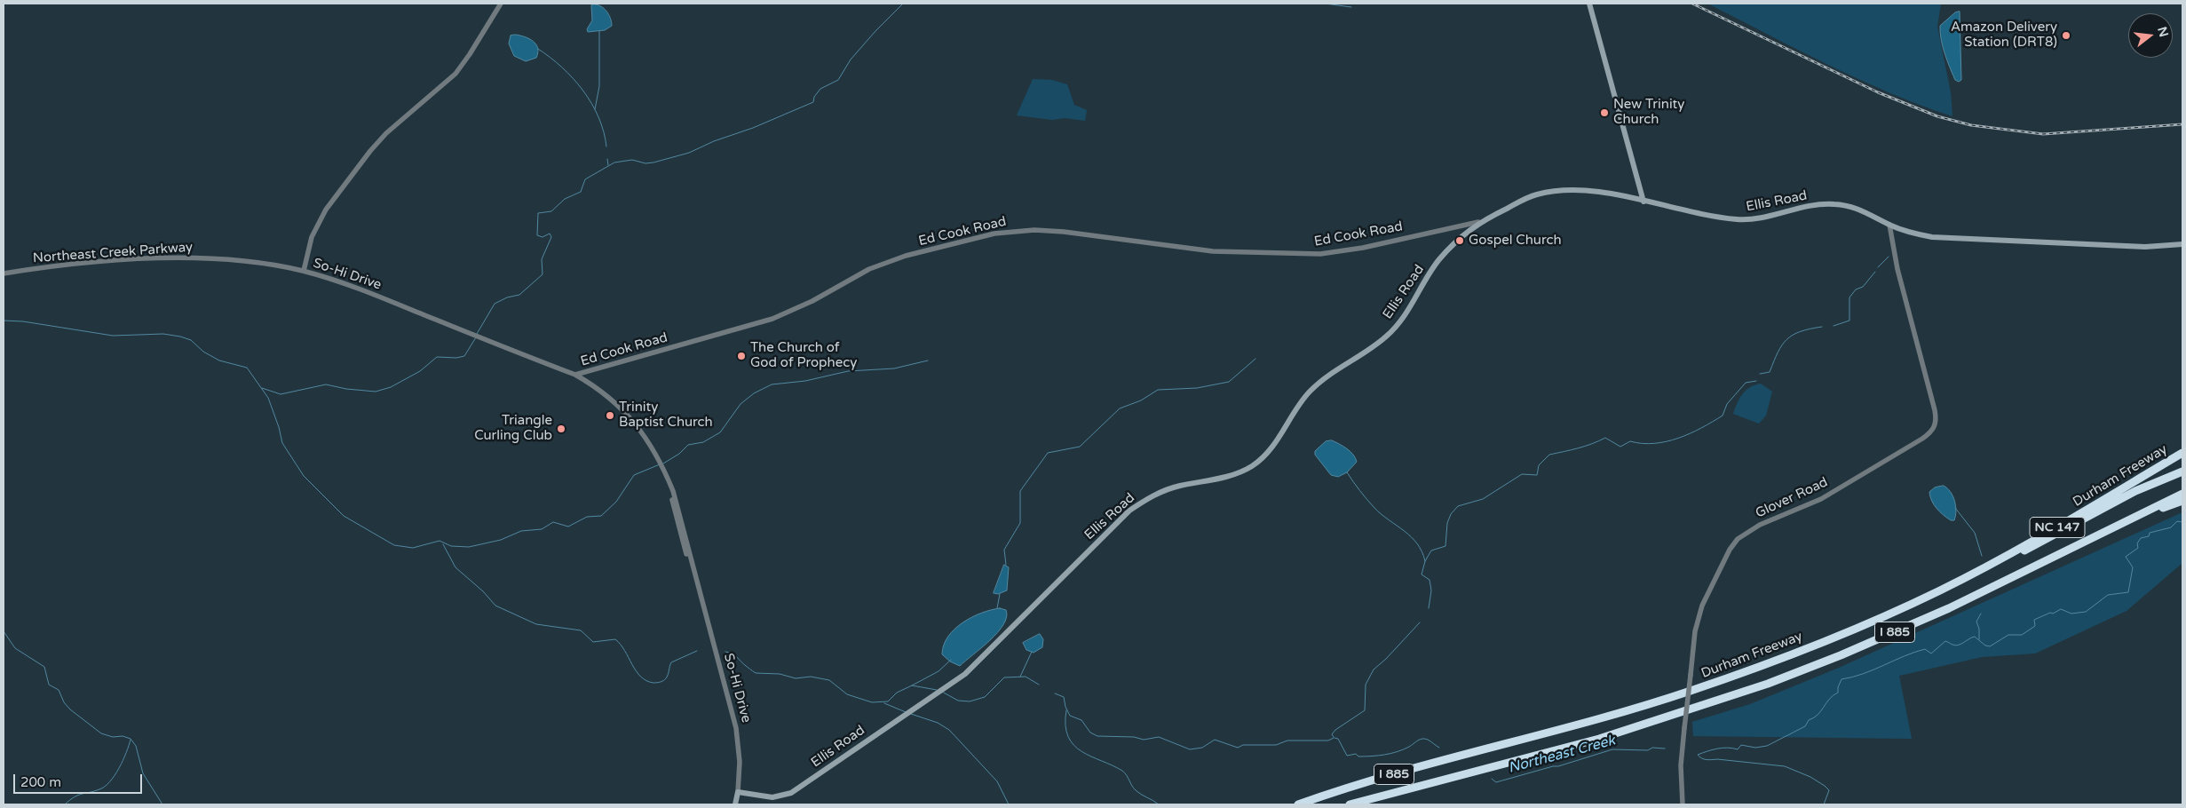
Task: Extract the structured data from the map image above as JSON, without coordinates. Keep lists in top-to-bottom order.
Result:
{
  "streets": {
    "highway": ["Durham Freeway", "NC 147", "I 885"],
    "main road": ["Ellis Road"],
    "street": [
      "Ed Cook Road",
      "Northeast Creek Parkway",
      "So-Hi Drive",
      "Glover Road"
    ]
  },
  "crossings": [
    ["Ellis Road", "Ed Cook Road"],
    ["Ellis Road", "So-Hi Drive"],
    ["Ellis Road", "Glover Road"],
    ["Ed Cook Road", "So-Hi Drive"],
    ["Northeast Creek Parkway", "So-Hi Drive"],
    ["Durham Freeway", "I 885"]
  ],
  "water": ["Northeast Creek"],
  "places": [
    "Amazon Delivery Station (DRT8)",
    "New Trinity Church",
    "Gospel Church",
    "The Church of God of Prophecy",
    "Trinity Baptist Church",
    "Triangle Curling Club"
  ],
  "scale_bar": "200 m",
  "north": "right"
}
